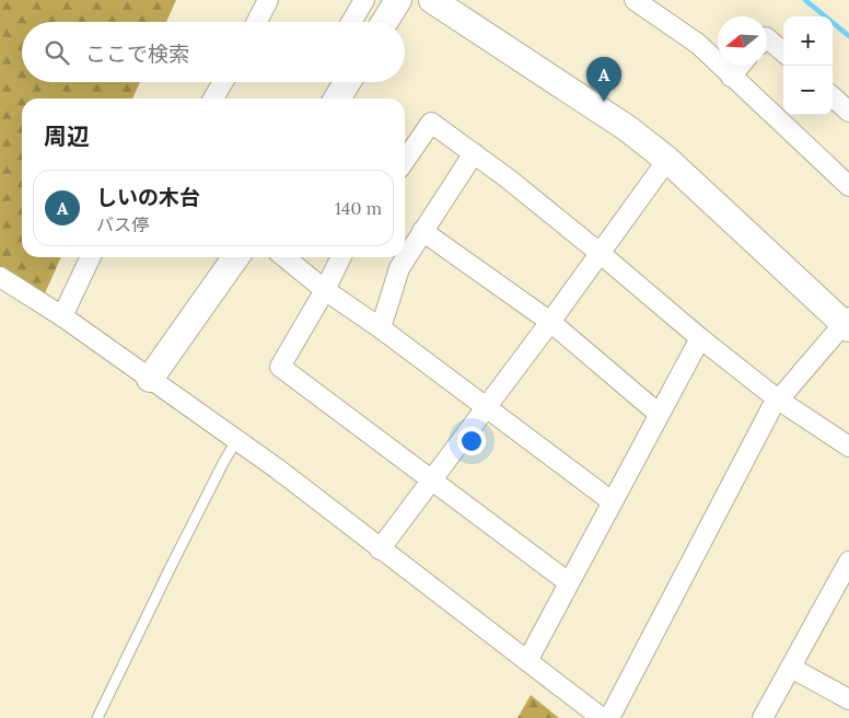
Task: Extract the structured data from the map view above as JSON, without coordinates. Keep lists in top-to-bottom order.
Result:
{
  "north": "left",
  "page": {
    "map_buttons": ["+", "−"],
    "search": "ここで検索",
    "pins": "A",
    "heading": "周辺",
    "list": [
      {
        "mark": "A",
        "name": "しいの木台",
        "note": "バス停",
        "value": "140 m"
      }
    ]
  }
}
